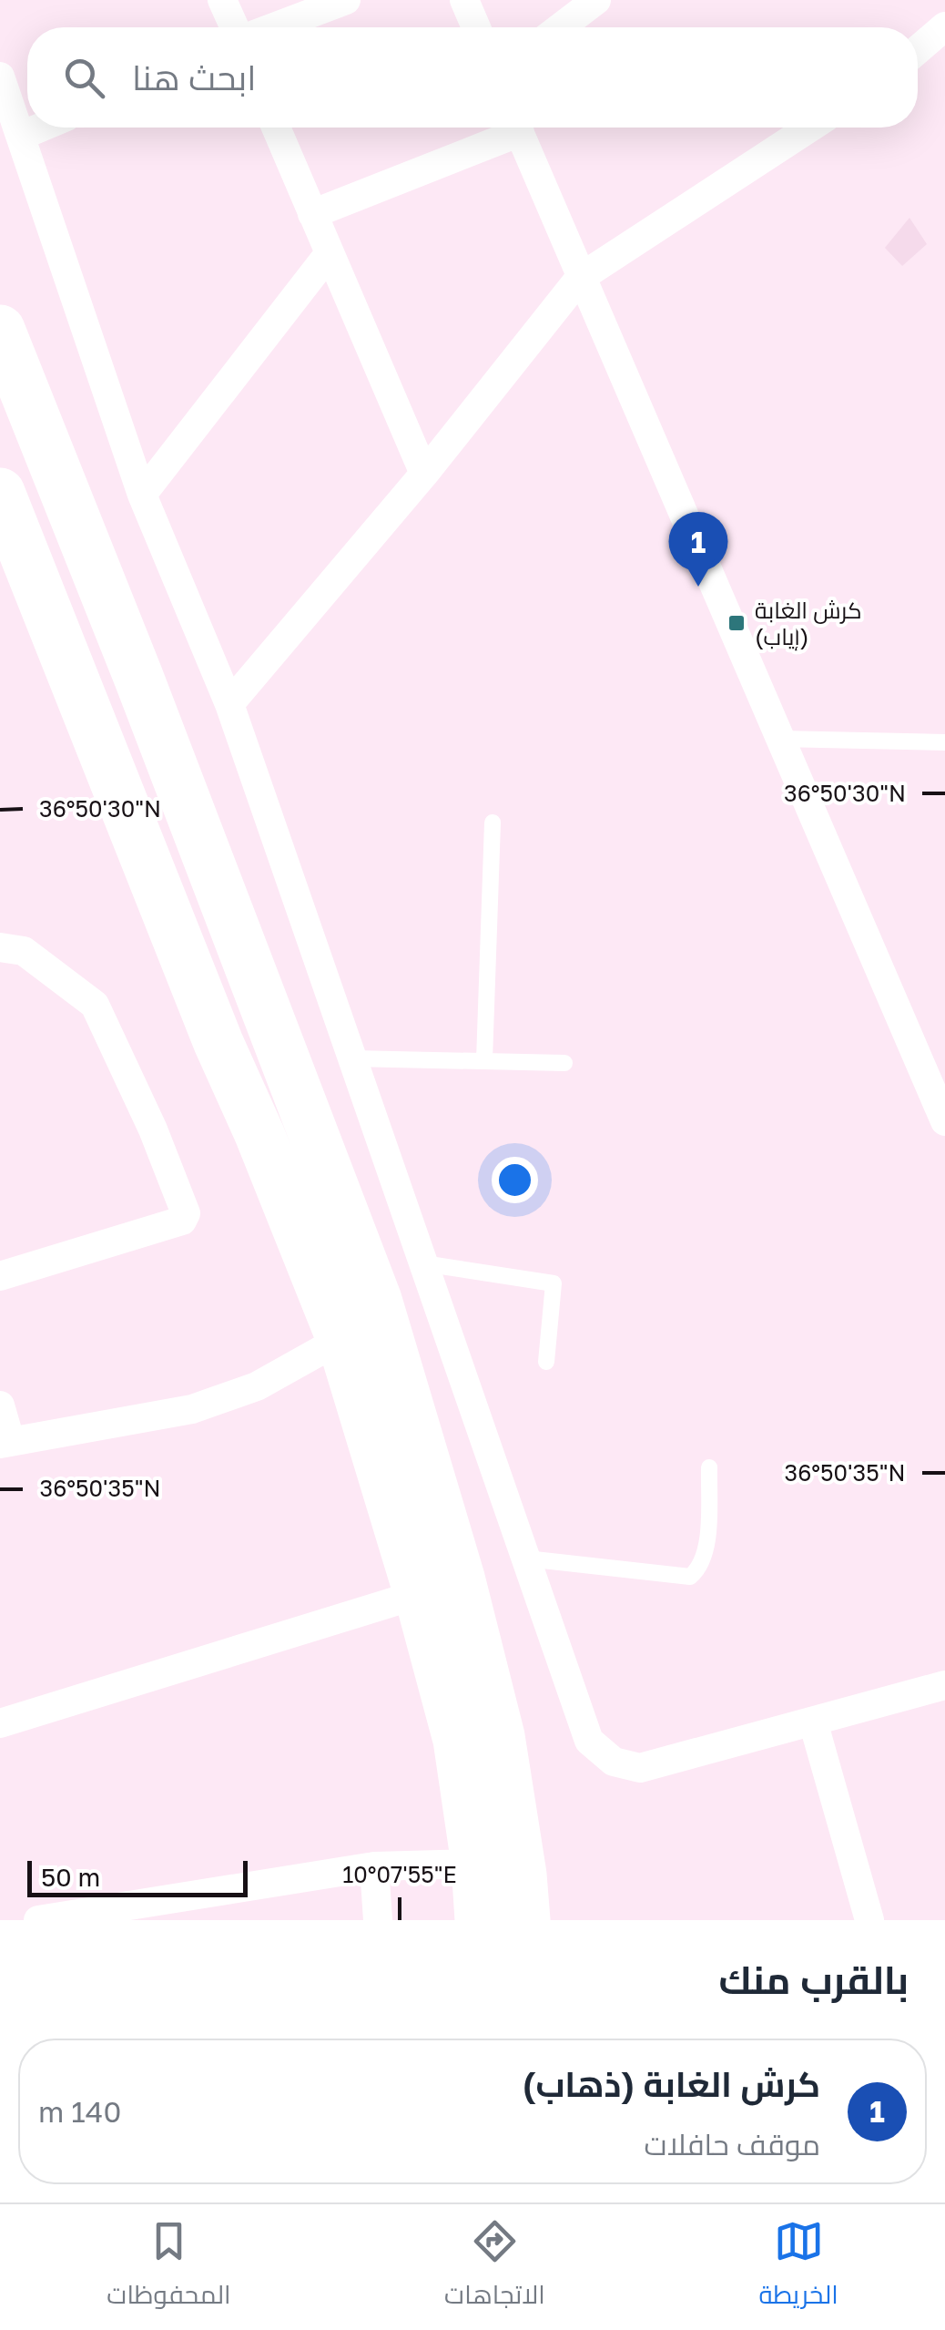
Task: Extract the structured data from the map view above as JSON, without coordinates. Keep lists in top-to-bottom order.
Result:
{
  "places": {
    "transit": ["كرش الغابة (إياب)"]
  },
  "scale_bar": "50 m",
  "page": {
    "search": "ابحث هنا",
    "pins": "1",
    "scale": "50 m",
    "heading": "بالقرب منك",
    "list": [
      {
        "mark": "1",
        "name": "كرش الغابة (ذهاب)",
        "note": "موقف حافلات",
        "value": "140 m"
      }
    ],
    "nav": ["الخريطة", "الاتجاهات", "المحفوظات"]
  },
  "coordinates": ["36°50'30\"N", "36°50'35\"N", "10°07'55\"E"]
}
